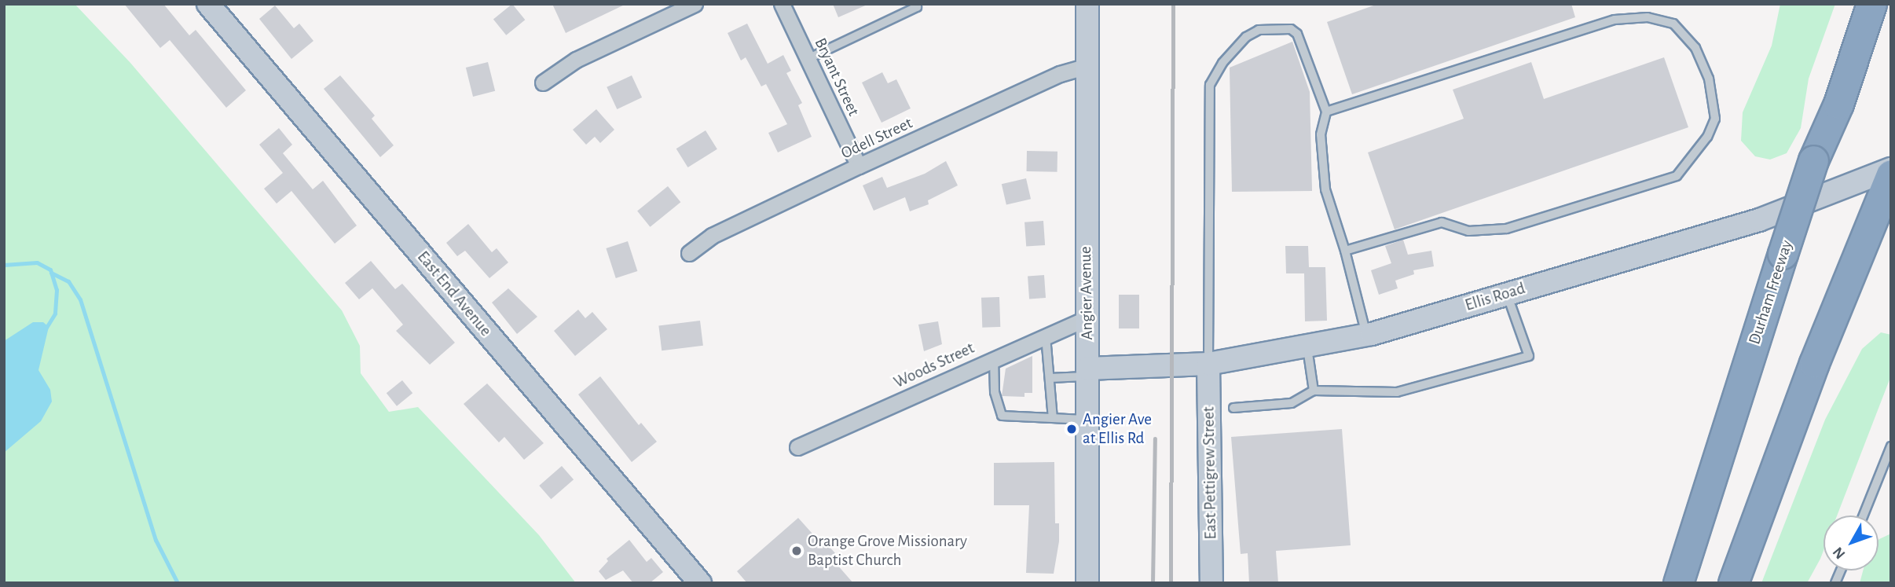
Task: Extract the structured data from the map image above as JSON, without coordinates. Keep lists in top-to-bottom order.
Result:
{
  "streets": {
    "highway": ["Durham Freeway"],
    "main road": [
      "Angier Avenue",
      "East End Avenue",
      "Ellis Road",
      "East Pettigrew Street"
    ],
    "street": ["Bryant Street", "Odell Street", "Woods Street"]
  },
  "crossings": [
    ["Bryant Street", "Odell Street"],
    ["Odell Street", "Angier Avenue"],
    ["Angier Avenue", "Ellis Road"],
    ["Angier Avenue", "Woods Street"],
    ["Ellis Road", "East Pettigrew Street"]
  ],
  "places": ["Angier Ave at Ellis Rd", "Orange Grove Missionary Baptist Church"],
  "north": "bottom left"
}
